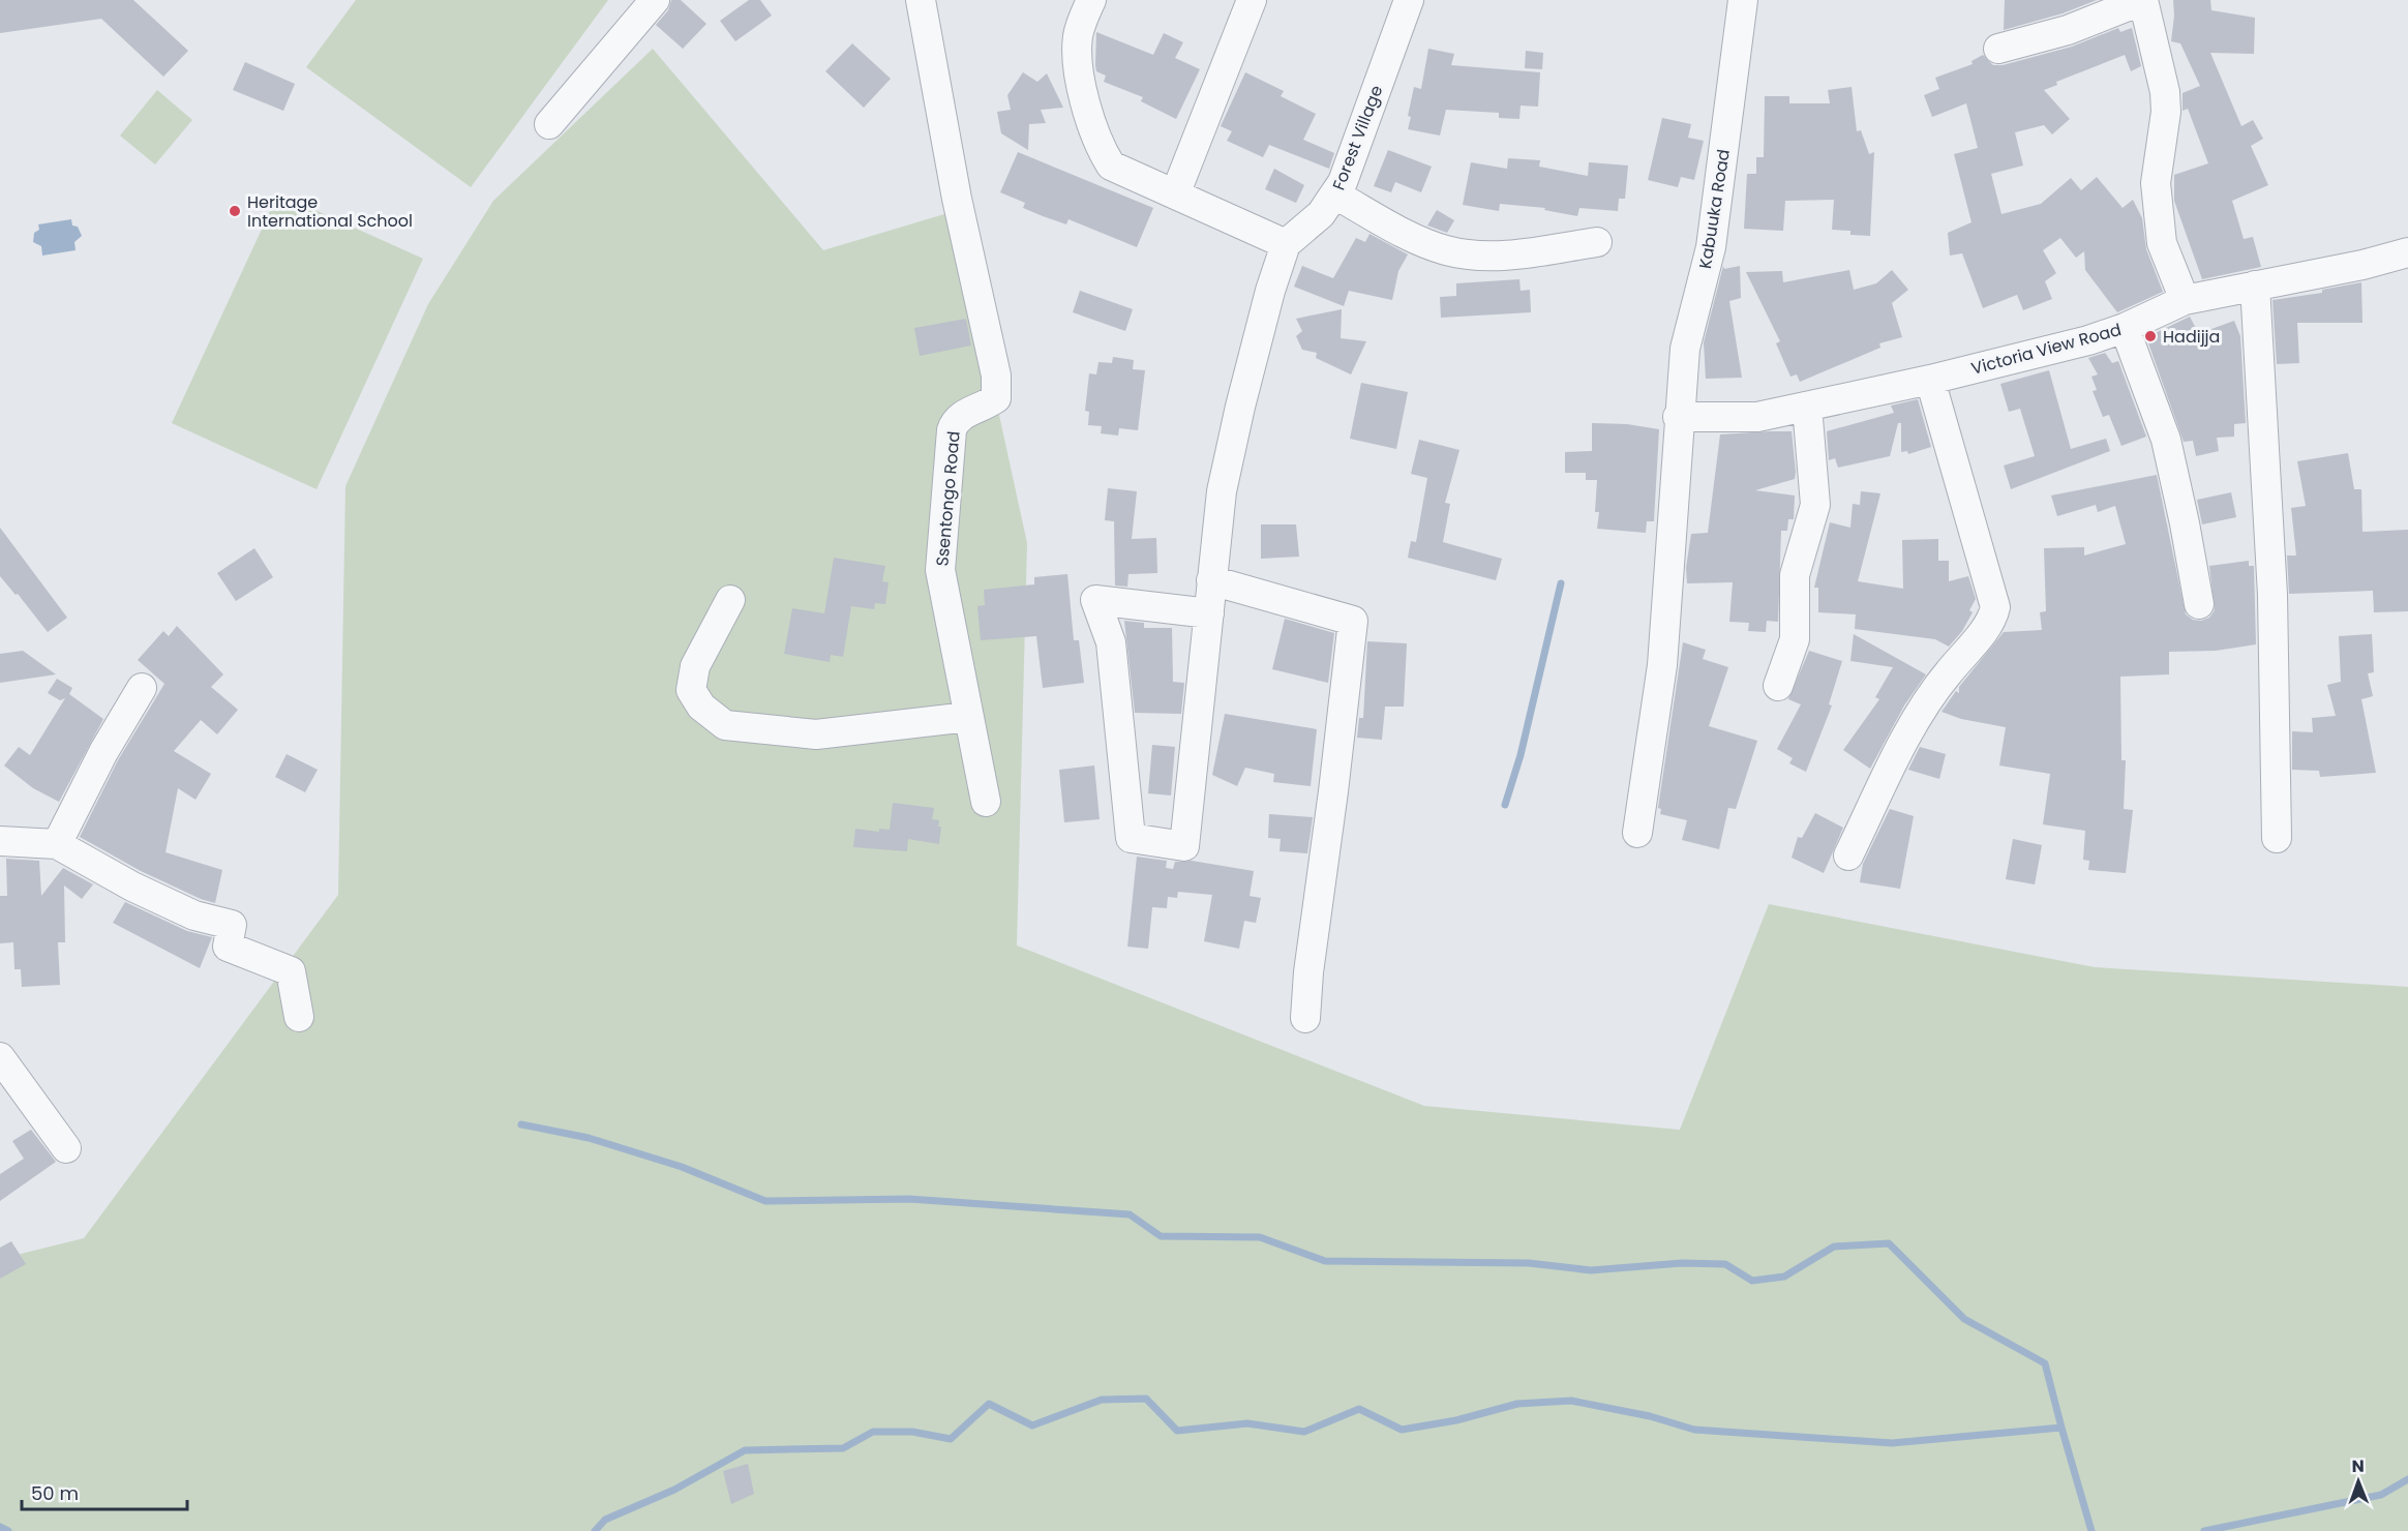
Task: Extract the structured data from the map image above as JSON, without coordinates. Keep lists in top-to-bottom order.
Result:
{
  "streets": {
    "street": [
      "Forest Village",
      "Kabuuka Road",
      "Victoria View Road",
      "Ssentongo Road"
    ]
  },
  "crossings": [
    ["Kabuuka Road", "Victoria View Road"]
  ],
  "places": ["Heritage International School", "Hadijja"],
  "scale_bar": "50 m",
  "north": "top"
}
